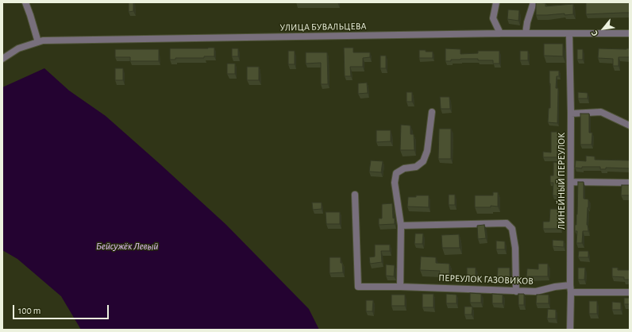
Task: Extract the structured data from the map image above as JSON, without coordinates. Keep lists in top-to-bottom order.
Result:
{
  "streets": {
    "street": ["УЛИЦА БУВАЛЬЦЕВА", "ЛИНЕЙНЫЙ ПЕРЕУЛОК", "ПЕРЕУЛОК ГАЗОВИКОВ"]
  },
  "crossings": [
    ["УЛИЦА БУВАЛЬЦЕВА", "ЛИНЕЙНЫЙ ПЕРЕУЛОК"],
    ["ЛИНЕЙНЫЙ ПЕРЕУЛОК", "ПЕРЕУЛОК ГАЗОВИКОВ"]
  ],
  "water": ["Бейсужёк Левый"],
  "scale_bar": "100 m",
  "north": "bottom left"
}
